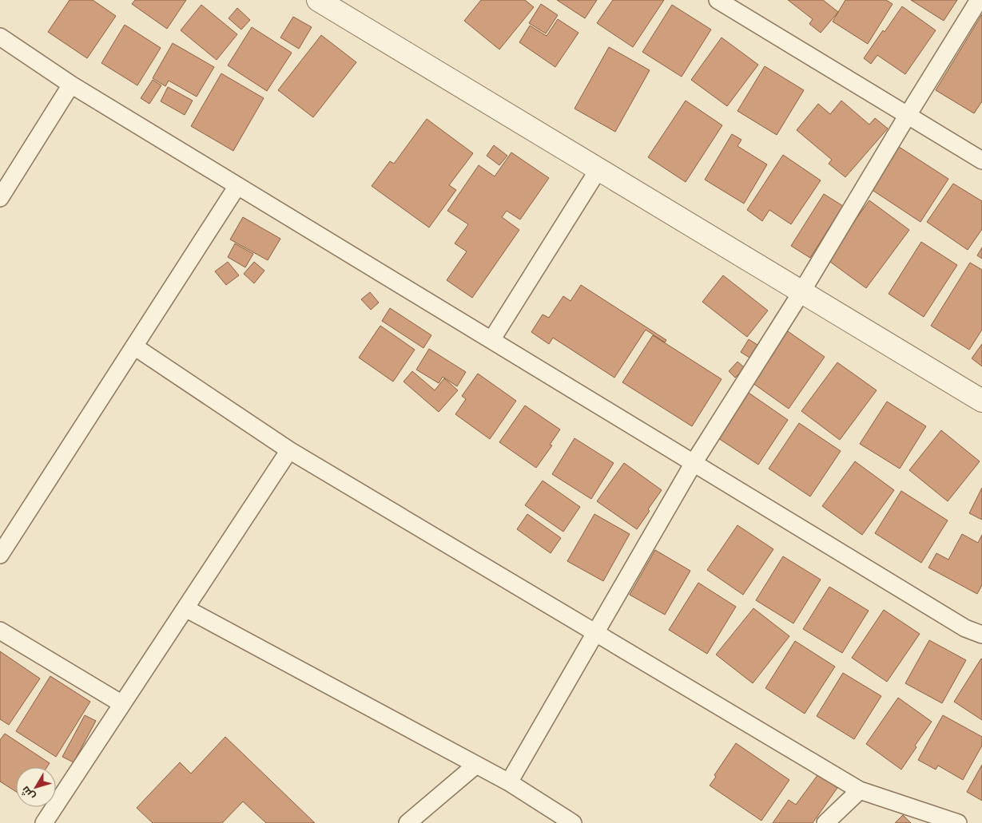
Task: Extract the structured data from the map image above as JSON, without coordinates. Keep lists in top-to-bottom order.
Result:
{
  "north": "bottom left"
}
